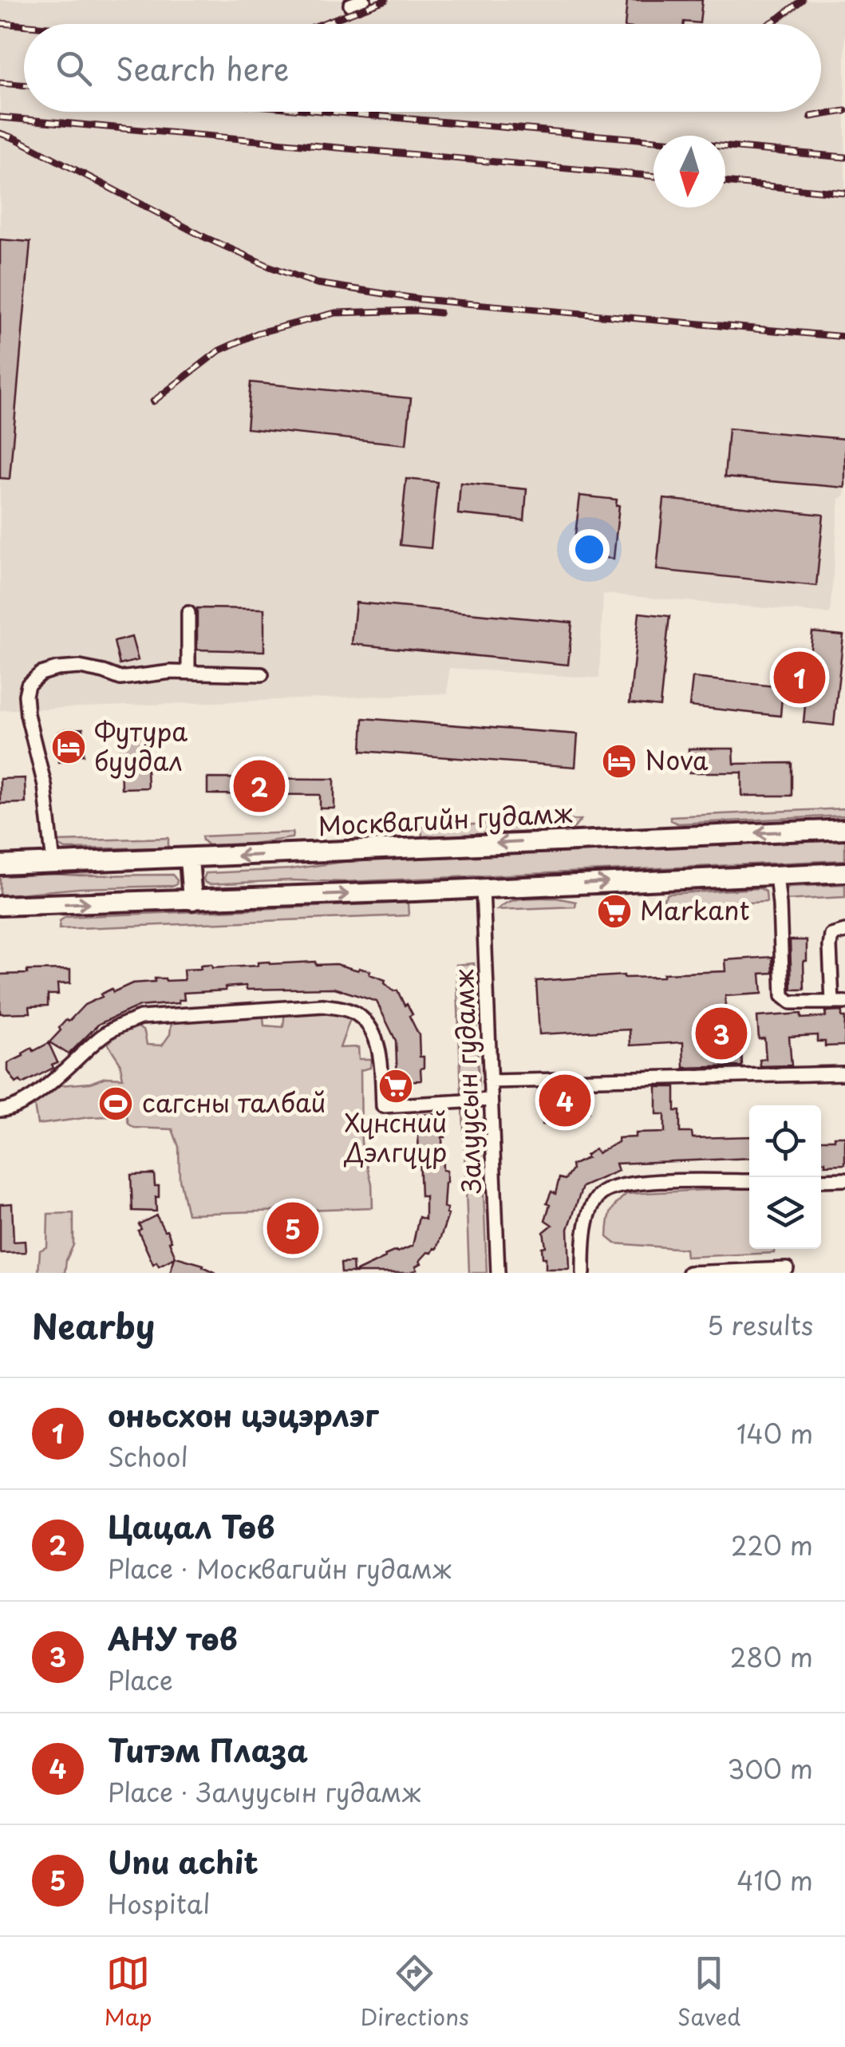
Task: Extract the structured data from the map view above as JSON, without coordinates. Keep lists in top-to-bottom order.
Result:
{
  "streets": {
    "highway": ["Москвагийн гудамж"],
    "street": ["Залуусын гудамж"]
  },
  "places": {
    "hotel": ["Футура буудал", "Nova"],
    "supermarket": ["Markant", "Хүнсний Дэлгүүр"],
    "sports": ["сагсны талбай"]
  },
  "north": "bottom",
  "page": {
    "search": "Search here",
    "pins": [
      "1",
      "2",
      "3",
      "4",
      "5"
    ],
    "heading": ["Nearby", "5 results"],
    "list": [
      {
        "mark": "1",
        "name": "оньсхон цэцэрлэг",
        "note": "School",
        "value": "140 m"
      },
      {
        "mark": "2",
        "name": "Цацал Төв",
        "note": "Place · Москвагийн гудамж",
        "value": "220 m"
      },
      {
        "mark": "3",
        "name": "АНУ төв",
        "note": "Place",
        "value": "280 m"
      },
      {
        "mark": "4",
        "name": "Титэм Плаза",
        "note": "Place · Залуусын гудамж",
        "value": "300 m"
      },
      {
        "mark": "5",
        "name": "Unu achit",
        "note": "Hospital",
        "value": "410 m"
      }
    ],
    "nav": ["Map", "Directions", "Saved"]
  }
}
